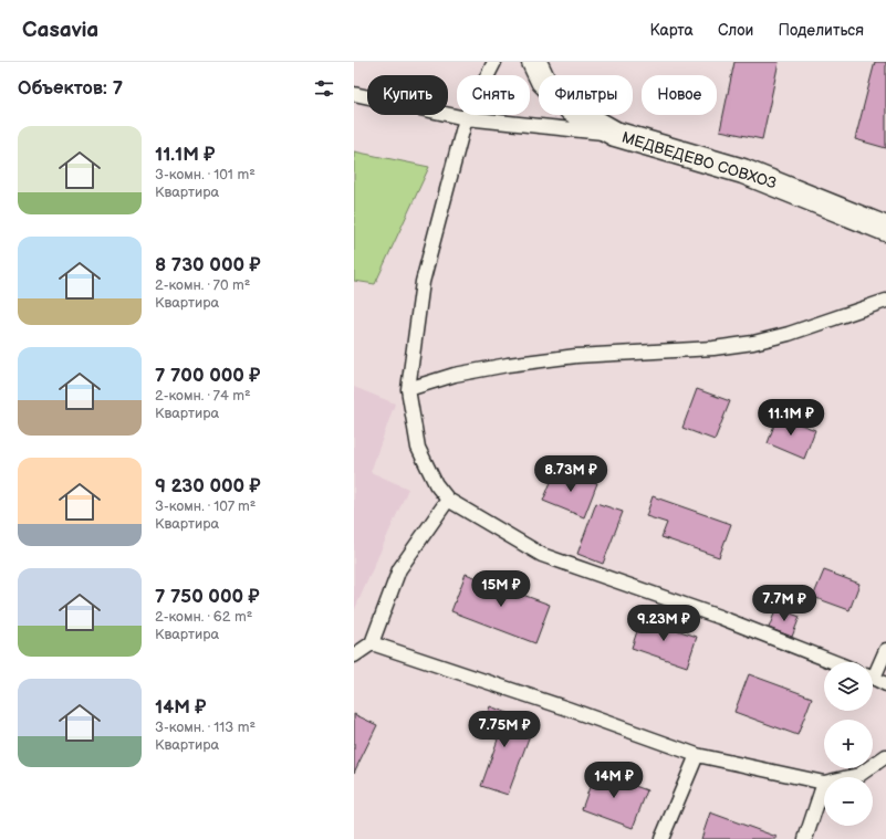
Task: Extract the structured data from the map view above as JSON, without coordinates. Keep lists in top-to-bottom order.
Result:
{
  "streets": {
    "street": ["МЕДВЕДЕВО СОВХОЗ"]
  },
  "page": {
    "header": "Casavia",
    "nav": ["Карта", "Слои", "Поделиться"],
    "heading": "Объектов: 7",
    "chip": [
      "Купить",
      "Снять",
      "Фильтры",
      "Новое"
    ],
    "list": [
      {
        "name": "11.1M ₽",
        "note": "3-комн. · 101 m² · Квартира"
      },
      {
        "name": "8 730 000 ₽",
        "note": "2-комн. · 70 m² · Квартира"
      },
      {
        "name": "7 700 000 ₽",
        "note": "2-комн. · 74 m² · Квартира"
      },
      {
        "name": "9 230 000 ₽",
        "note": "3-комн. · 107 m² · Квартира"
      },
      {
        "name": "7 750 000 ₽",
        "note": "2-комн. · 62 m² · Квартира"
      },
      {
        "name": "14M ₽",
        "note": "3-комн. · 113 m² · Квартира"
      }
    ],
    "price": [
      "11.1M ₽",
      "8.73M ₽",
      "15M ₽",
      "7.7M ₽",
      "9.23M ₽",
      "7.75M ₽",
      "14M ₽"
    ],
    "map_buttons": ["+", "−"]
  }
}
